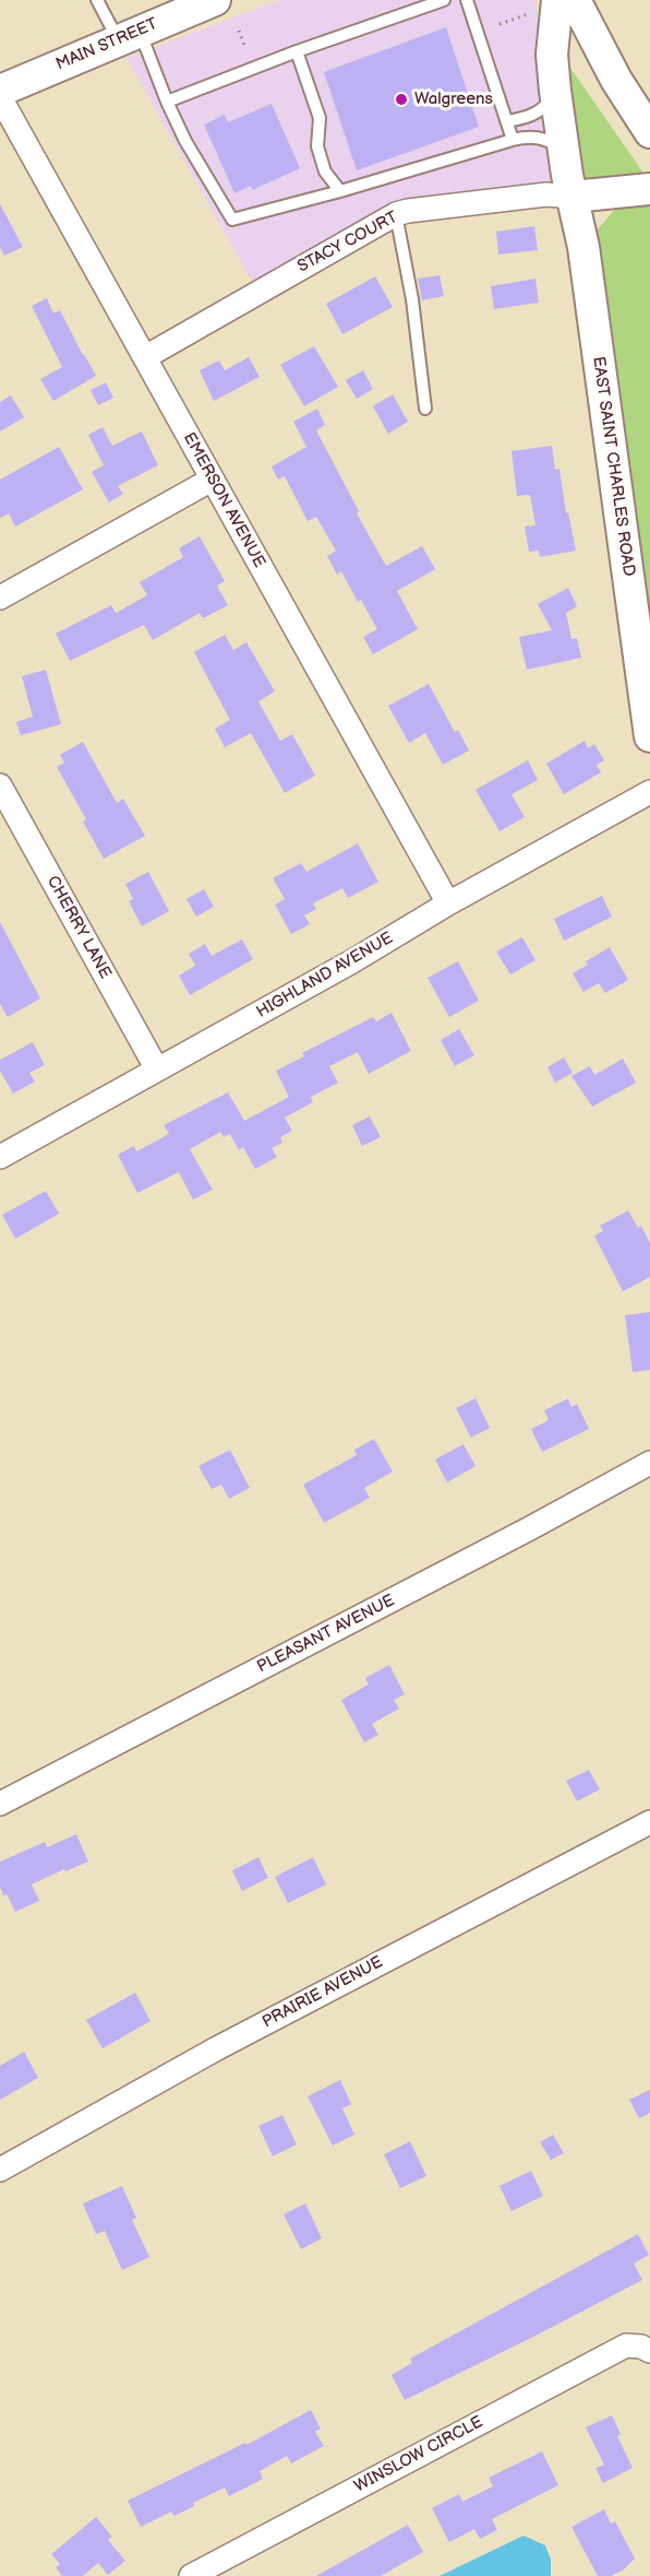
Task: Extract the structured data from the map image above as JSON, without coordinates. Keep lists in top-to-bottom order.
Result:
{
  "streets": {
    "street": [
      "MAIN STREET",
      "STACY COURT",
      "EAST SAINT CHARLES ROAD",
      "EMERSON AVENUE",
      "CHERRY LANE",
      "HIGHLAND AVENUE",
      "PLEASANT AVENUE",
      "PRAIRIE AVENUE",
      "WINSLOW CIRCLE"
    ]
  },
  "crossings": [
    ["STACY COURT", "EAST SAINT CHARLES ROAD"],
    ["STACY COURT", "EMERSON AVENUE"],
    ["EMERSON AVENUE", "HIGHLAND AVENUE"],
    ["CHERRY LANE", "HIGHLAND AVENUE"]
  ],
  "places": ["Walgreens"]
}
